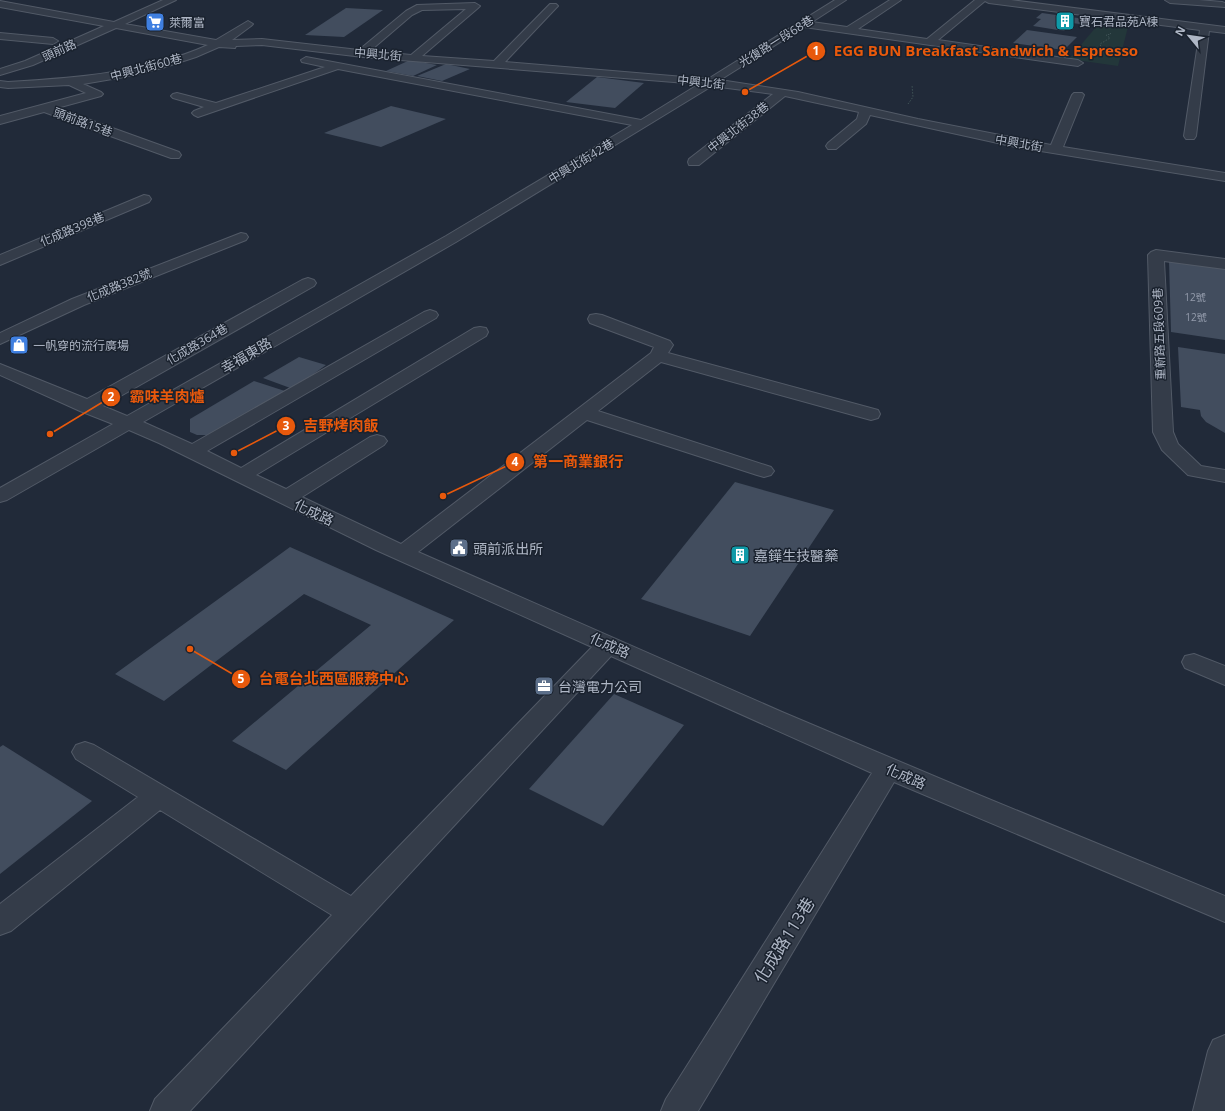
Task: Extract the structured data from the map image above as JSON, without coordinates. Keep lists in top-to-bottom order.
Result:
{
  "streets": {
    "street": [
      "光復路一段68巷",
      "頭前路",
      "中興北街",
      "中興北街60巷",
      "頭前路15巷",
      "中興北街38巷",
      "中興北街42巷",
      "化成路398巷",
      "化成路382號",
      "重新路五段609巷",
      "化成路364巷",
      "幸福東路",
      "化成路",
      "化成路113巷"
    ]
  },
  "crossings": [
    ["光復路一段68巷", "中興北街"],
    ["光復路一段68巷", "中興北街42巷"],
    ["頭前路", "中興北街"],
    ["中興北街", "中興北街60巷"],
    ["中興北街", "中興北街38巷"],
    ["中興北街", "中興北街42巷"],
    ["中興北街60巷", "頭前路15巷"],
    ["中興北街42巷", "幸福東路"],
    ["化成路364巷", "化成路"],
    ["幸福東路", "化成路"],
    ["化成路", "化成路113巷"]
  ],
  "places": {
    "building": ["寶石君品苑A棟", "嘉鏵生技醫藥"],
    "supermarket": ["萊爾富"],
    "other": [
      "EGG BUN Breakfast Sandwich & Espresso",
      "霸味羊肉爐",
      "吉野烤肉飯",
      "第一商業銀行",
      "台電台北西區服務中心"
    ],
    "shop": ["一帆穿的流行廣場"],
    "public building": ["頭前派出所"],
    "office": ["台灣電力公司"]
  },
  "house_numbers": ["12號", "12號"],
  "north": "top left"
}
